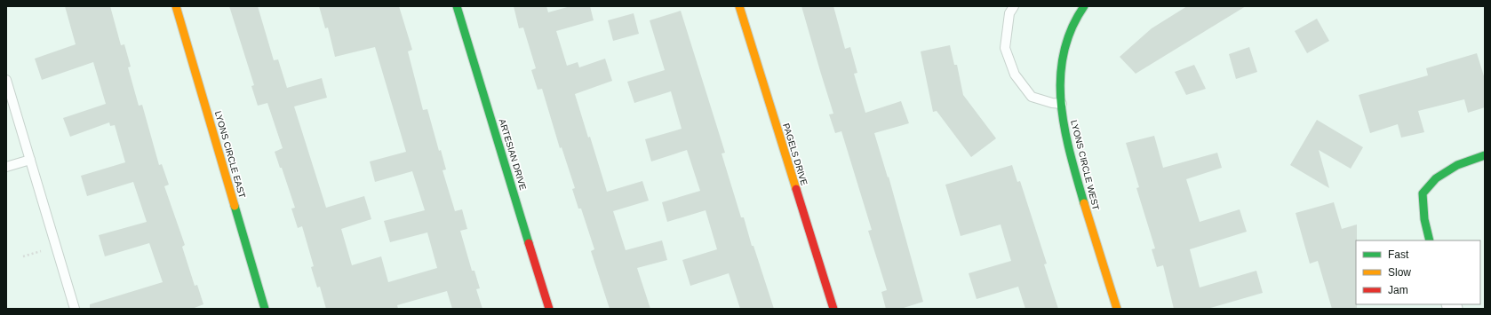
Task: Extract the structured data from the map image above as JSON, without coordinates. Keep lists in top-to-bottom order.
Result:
{
  "streets": {
    "street": [
      "LYONS CIRCLE EAST",
      "ARTESIAN DRIVE",
      "PAGELS DRIVE",
      "LYONS CIRCLE WEST"
    ]
  },
  "legend": ["Fast", "Slow", "Jam"]
}
